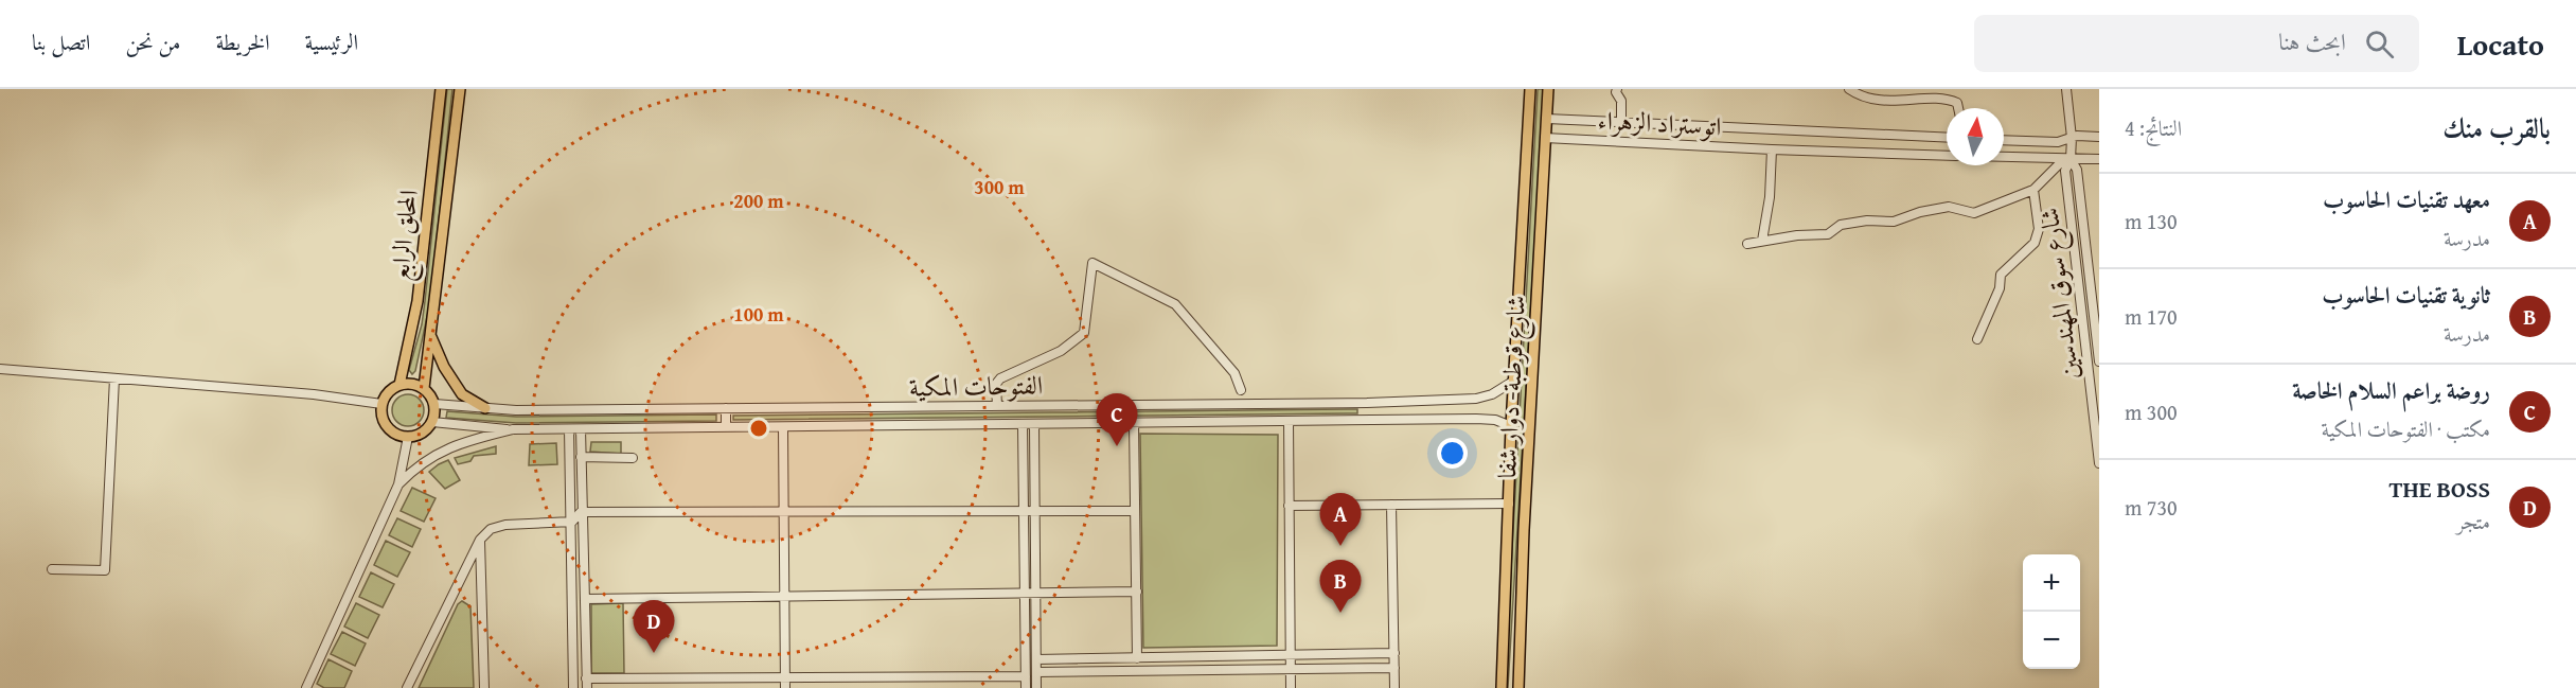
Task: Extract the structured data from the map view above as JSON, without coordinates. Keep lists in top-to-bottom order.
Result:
{
  "streets": {
    "main road": ["المحلق الرابع", "شارع قرطبة- دوار شفا"],
    "street": ["اتوستراد الزهراء", "شارع سوق المهندسين", "الفتوحات المكية"]
  },
  "crossings": [
    ["اتوستراد الزهراء", "شارع قرطبة- دوار شفا"],
    ["المحلق الرابع", "الفتوحات المكية"]
  ],
  "north": "top",
  "page": {
    "header": "Locato",
    "search": "ابحث هنا",
    "nav": [
      "الرئيسية",
      "الخريطة",
      "من نحن",
      "اتصل بنا"
    ],
    "heading": ["بالقرب منك", "النتائج: 4"],
    "list": [
      {
        "mark": "A",
        "name": "معهد تقنيات الحاسوب",
        "note": "مدرسة",
        "value": "130 m"
      },
      {
        "mark": "B",
        "name": "ثانوية تقنيات الحاسوب",
        "note": "مدرسة",
        "value": "170 m"
      },
      {
        "mark": "C",
        "name": "روضة براعم السلام الخاصة",
        "note": "مكتب · الفتوحات المكية",
        "value": "300 m"
      },
      {
        "mark": "D",
        "name": "THE BOSS",
        "note": "متجر",
        "value": "730 m"
      }
    ],
    "pins": [
      "C",
      "A",
      "B",
      "D"
    ],
    "map_buttons": ["+", "−"]
  },
  "rings": ["300 m", "200 m", "100 m"]
}
